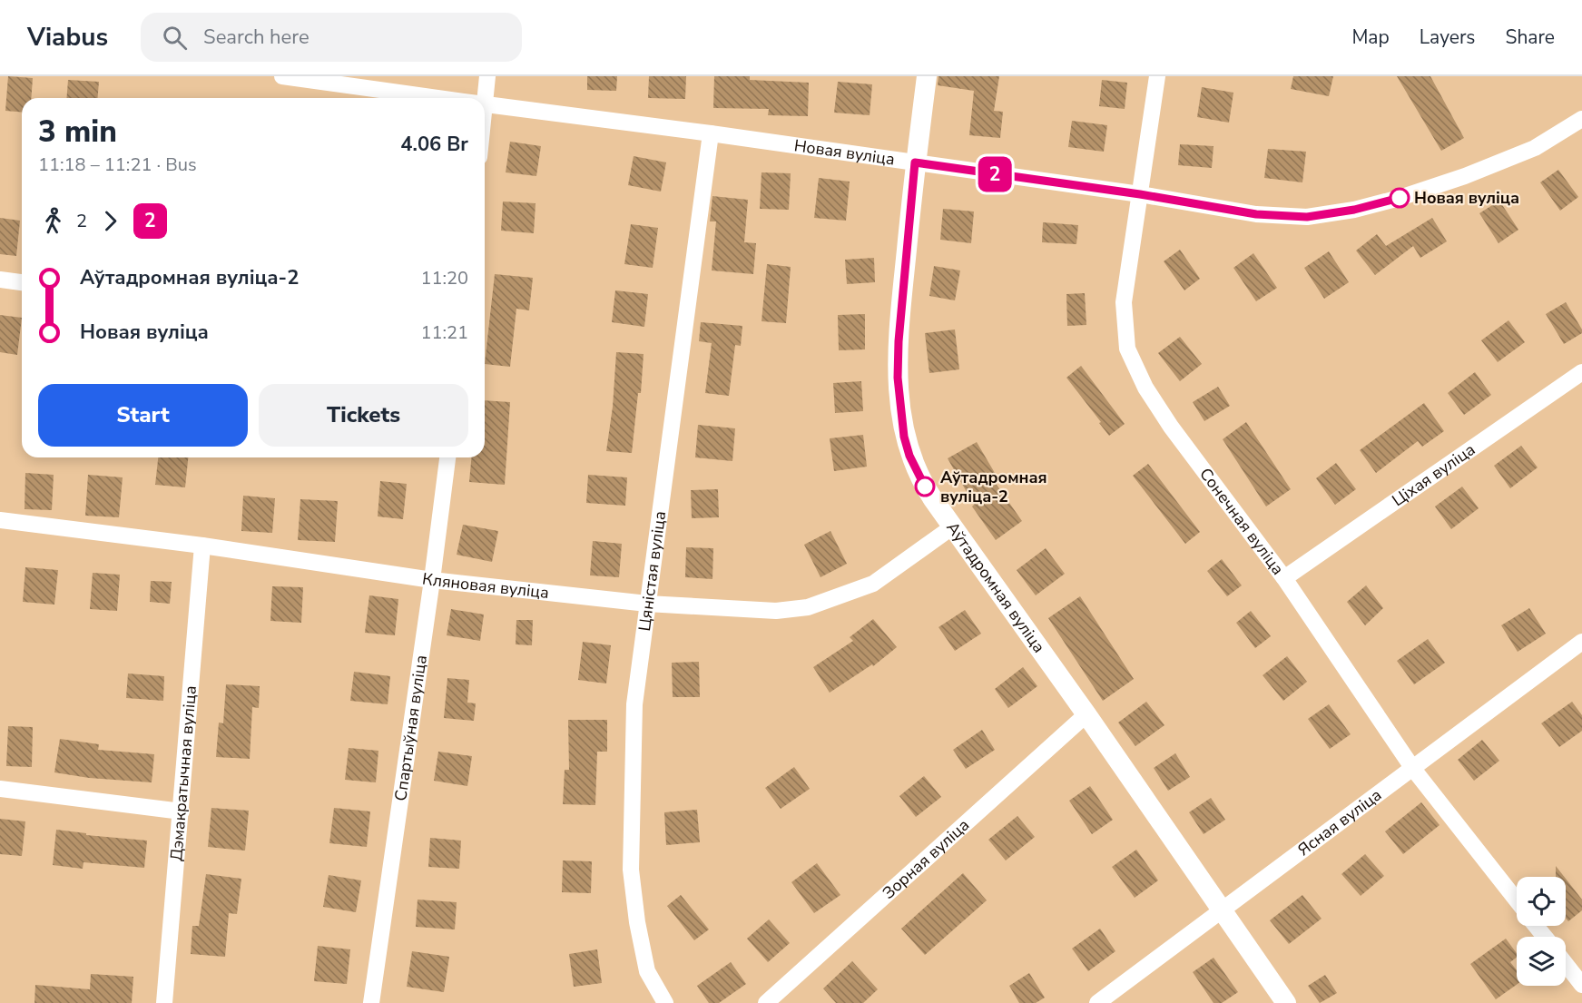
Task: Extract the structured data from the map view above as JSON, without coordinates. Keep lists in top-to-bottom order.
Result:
{
  "streets": {
    "street": [
      "Новая вуліца",
      "Ціхая вуліца",
      "Сонечная вуліца",
      "Цяністая вуліца",
      "Кляновая вуліца",
      "Аўтадромная вуліца",
      "Спартыўная вуліца",
      "Дэмакратычная вуліца",
      "Ясная вуліца",
      "Зорная вуліца"
    ]
  },
  "crossings": [
    ["Новая вуліца", "Сонечная вуліца"],
    ["Новая вуліца", "Цяністая вуліца"],
    ["Новая вуліца", "Аўтадромная вуліца"],
    ["Ціхая вуліца", "Сонечная вуліца"],
    ["Сонечная вуліца", "Ясная вуліца"],
    ["Цяністая вуліца", "Кляновая вуліца"],
    ["Кляновая вуліца", "Аўтадромная вуліца"],
    ["Кляновая вуліца", "Спартыўная вуліца"],
    ["Кляновая вуліца", "Дэмакратычная вуліца"],
    ["Аўтадромная вуліца", "Ясная вуліца"],
    ["Аўтадромная вуліца", "Зорная вуліца"]
  ],
  "places": ["Новая вуліца", "Аўтадромная вуліца-2"],
  "lines": ["bus line 2"],
  "page": {
    "header": "Viabus",
    "search": "Search here",
    "nav": ["Map", "Layers", "Share"],
    "on_map": "2",
    "heading": ["3 min", "11:18 – 11:21 · Bus", "4.06 Br"],
    "legs": ["2", "2"],
    "list": [
      {
        "name": "Аўтадромная вуліца-2",
        "value": "11:20"
      },
      {
        "name": "Новая вуліца",
        "value": "11:21"
      }
    ],
    "buttons": ["Start", "Tickets"]
  }
}
